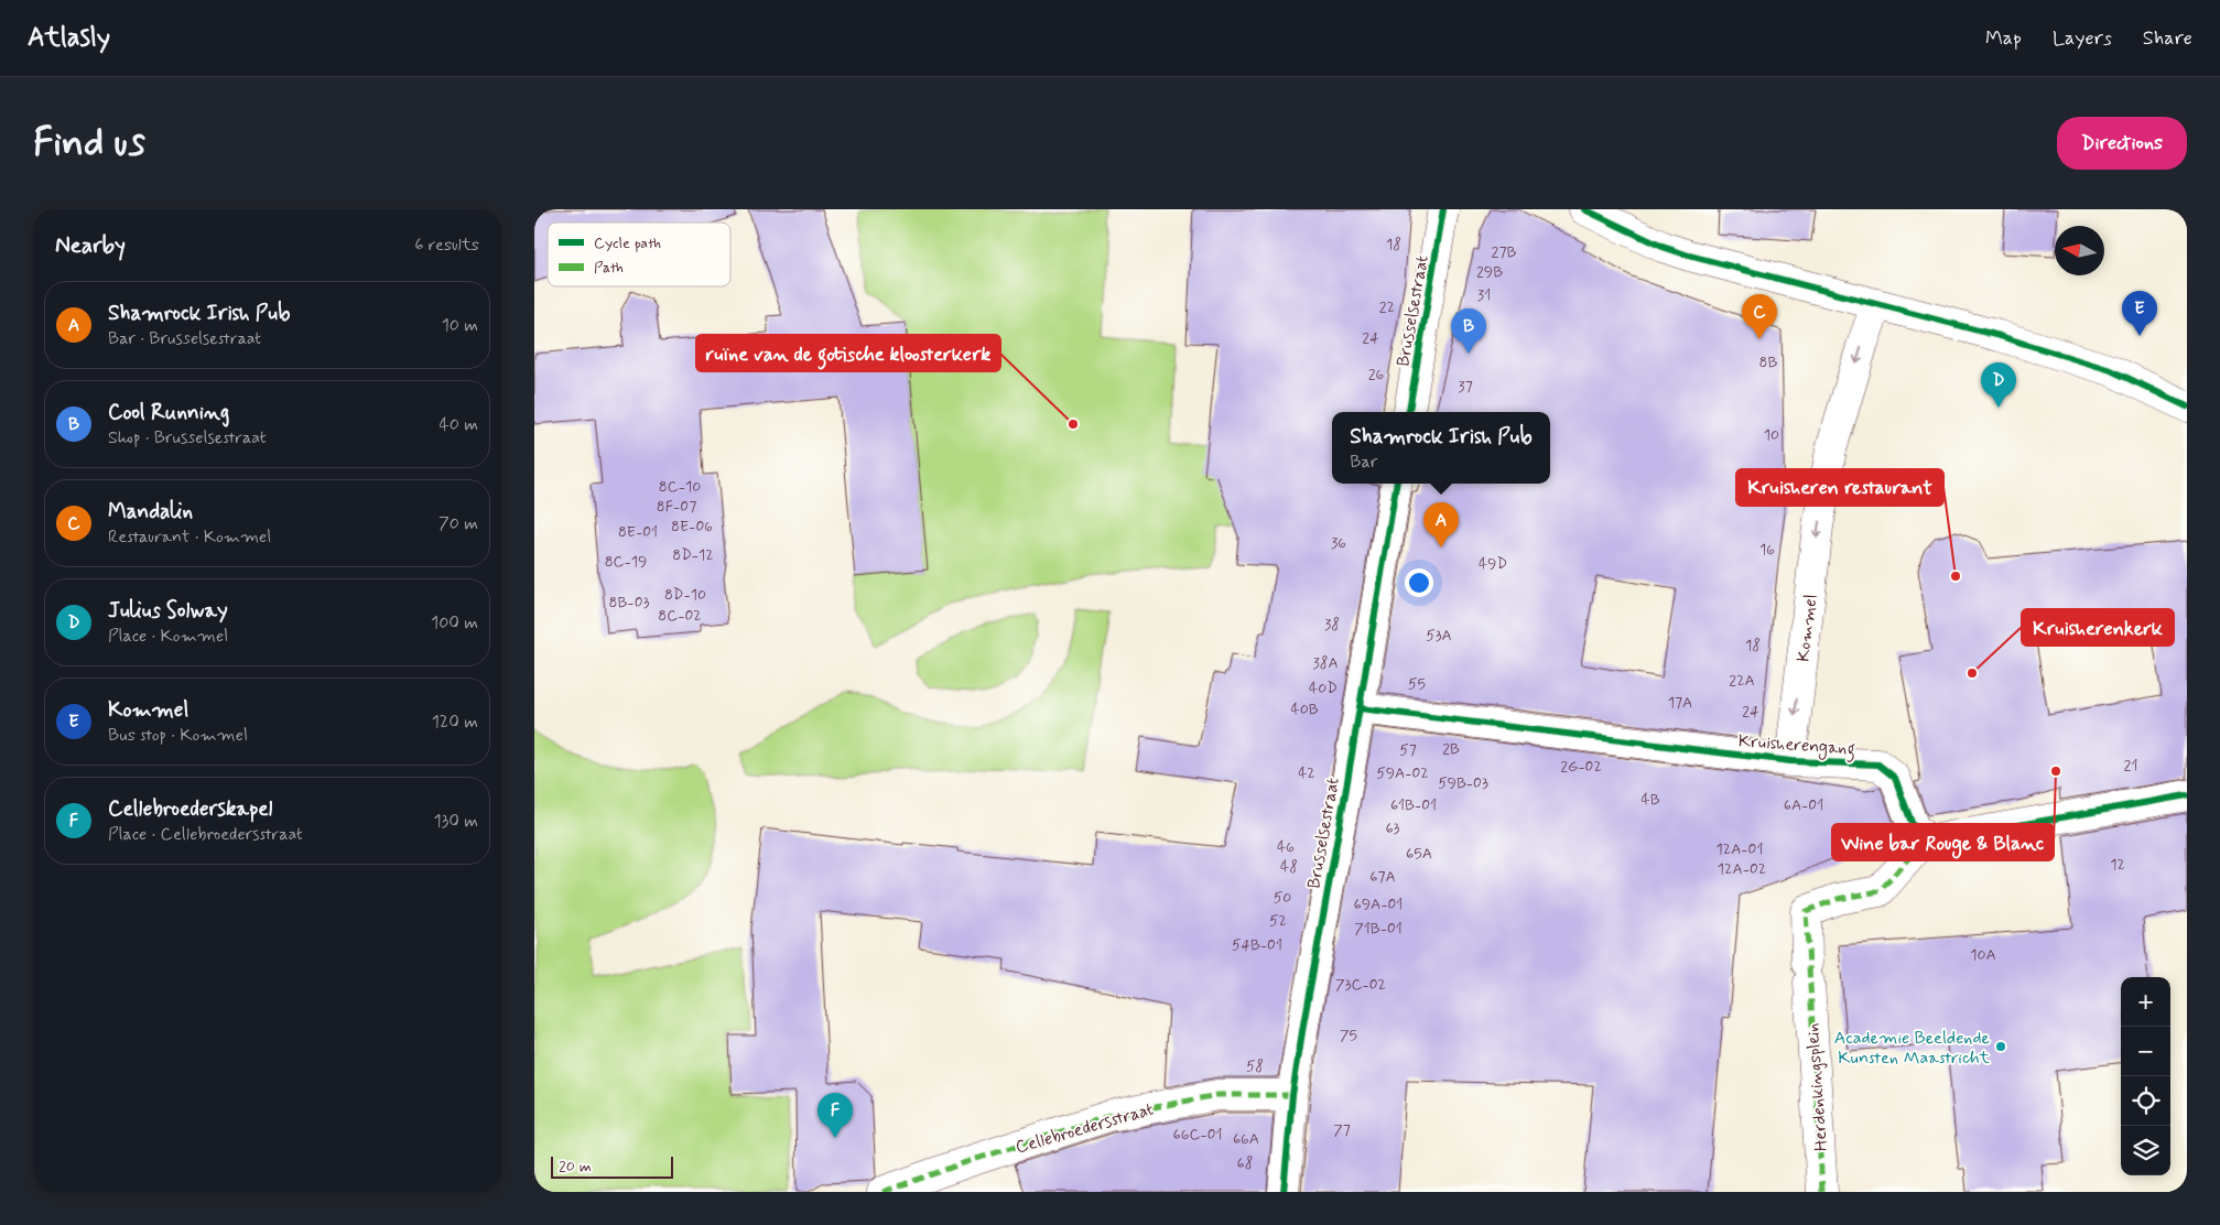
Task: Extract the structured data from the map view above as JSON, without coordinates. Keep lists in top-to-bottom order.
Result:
{
  "streets": {
    "street": [
      "Brusselsestraat",
      "Kommel",
      "Kruisherengang",
      "Herdenkingsplein",
      "Cellebroedersstraat"
    ]
  },
  "crossings": [
    ["Brusselsestraat", "Kruisherengang"],
    ["Brusselsestraat", "Cellebroedersstraat"],
    ["Kommel", "Kruisherengang"],
    ["Kruisherengang", "Herdenkingsplein"]
  ],
  "one_way": ["Kommel"],
  "places": [
    "ruïne van de gotische kloosterkerk",
    "Kruisheren restaurant",
    "Kruisherenkerk",
    "Wine bar Rouge & Blanc",
    "Academie Beeldende Kunsten Maastricht"
  ],
  "house_numbers": [
    "18",
    "27B",
    "29B",
    "31",
    "22",
    "24",
    "8B",
    "26",
    "37",
    "10",
    "8C-10",
    "8F-07",
    "8E-06",
    "8E-01",
    "36",
    "16",
    "8D-12",
    "8C-19",
    "49D",
    "8D-10",
    "8B-03",
    "8C-02",
    "38",
    "53A",
    "18",
    "38A",
    "22A",
    "55",
    "40D",
    "17A",
    "40B",
    "24",
    "2B",
    "57",
    "21",
    "2G-02",
    "42",
    "59A-02",
    "59B-03",
    "4B",
    "61B-01",
    "6A-01",
    "63",
    "46",
    "12A-01",
    "65A",
    "12",
    "48",
    "12A-02",
    "67A",
    "50",
    "69A-01",
    "52",
    "71B-01",
    "54B-01",
    "10A",
    "73C-02",
    "75",
    "58",
    "77",
    "66C-01",
    "66A",
    "68"
  ],
  "legend": ["Cycle path", "Path"],
  "scale_bar": "20 m",
  "north": "left",
  "page": {
    "header": "Atlasly",
    "nav": ["Map", "Layers", "Share"],
    "buttons": "Directions",
    "title": "Find us",
    "heading": ["Nearby", "6 results"],
    "list": [
      {
        "mark": "A",
        "name": "Shamrock Irish Pub",
        "note": "Bar · Brusselsestraat",
        "value": "10 m"
      },
      {
        "mark": "B",
        "name": "Cool Running",
        "note": "Shop · Brusselsestraat",
        "value": "40 m"
      },
      {
        "mark": "C",
        "name": "Mandalin",
        "note": "Restaurant · Kommel",
        "value": "70 m"
      },
      {
        "mark": "D",
        "name": "Julius Solway",
        "note": "Place · Kommel",
        "value": "100 m"
      },
      {
        "mark": "E",
        "name": "Kommel",
        "note": "Bus stop · Kommel",
        "value": "120 m"
      },
      {
        "mark": "F",
        "name": "Cellebroederskapel",
        "note": "Place · Cellebroedersstraat",
        "value": "130 m"
      }
    ],
    "pins": [
      "E",
      "C",
      "B",
      "D",
      "A",
      "F"
    ],
    "popup": ["Shamrock Irish Pub", "Bar"],
    "map_buttons": ["+", "−"],
    "scale": "20 m"
  }
}
